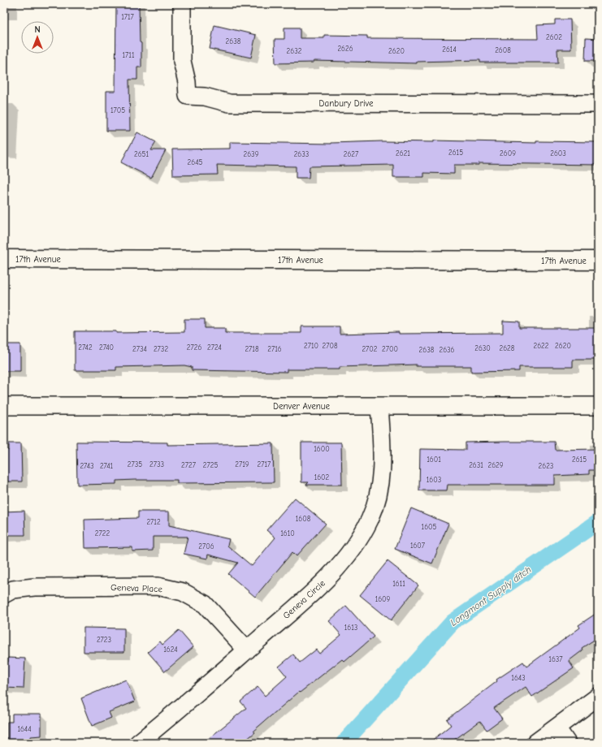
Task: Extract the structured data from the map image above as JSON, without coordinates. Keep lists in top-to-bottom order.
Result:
{
  "streets": {
    "main road": ["17th Avenue"],
    "street": [
      "Danbury Drive",
      "Denver Avenue",
      "Geneva Place",
      "Geneva Circle"
    ]
  },
  "crossings": [
    ["Denver Avenue", "Geneva Circle"],
    ["Geneva Place", "Geneva Circle"]
  ],
  "water": ["Longmont Supply ditch"],
  "house_numbers": [
    "1717",
    "2602",
    "2638",
    "2626",
    "2614",
    "2608",
    "2632",
    "2620",
    "1711",
    "1705",
    "2615",
    "2621",
    "2609",
    "2603",
    "2651",
    "2639",
    "2633",
    "2627",
    "2645",
    "2710",
    "2708",
    "2622",
    "2620",
    "2742",
    "2740",
    "2726",
    "2724",
    "2630",
    "2628",
    "2734",
    "2732",
    "2718",
    "2716",
    "2702",
    "2700",
    "2638",
    "2636",
    "1600",
    "1601",
    "2615",
    "2735",
    "2733",
    "2719",
    "2717",
    "2727",
    "2725",
    "2631",
    "2629",
    "2743",
    "2741",
    "2623",
    "1602",
    "1603",
    "1608",
    "2712",
    "1605",
    "2722",
    "1610",
    "1607",
    "2706",
    "1611",
    "1609",
    "1613",
    "2723",
    "1624",
    "1637",
    "1643",
    "1644"
  ],
  "north": "top"
}
